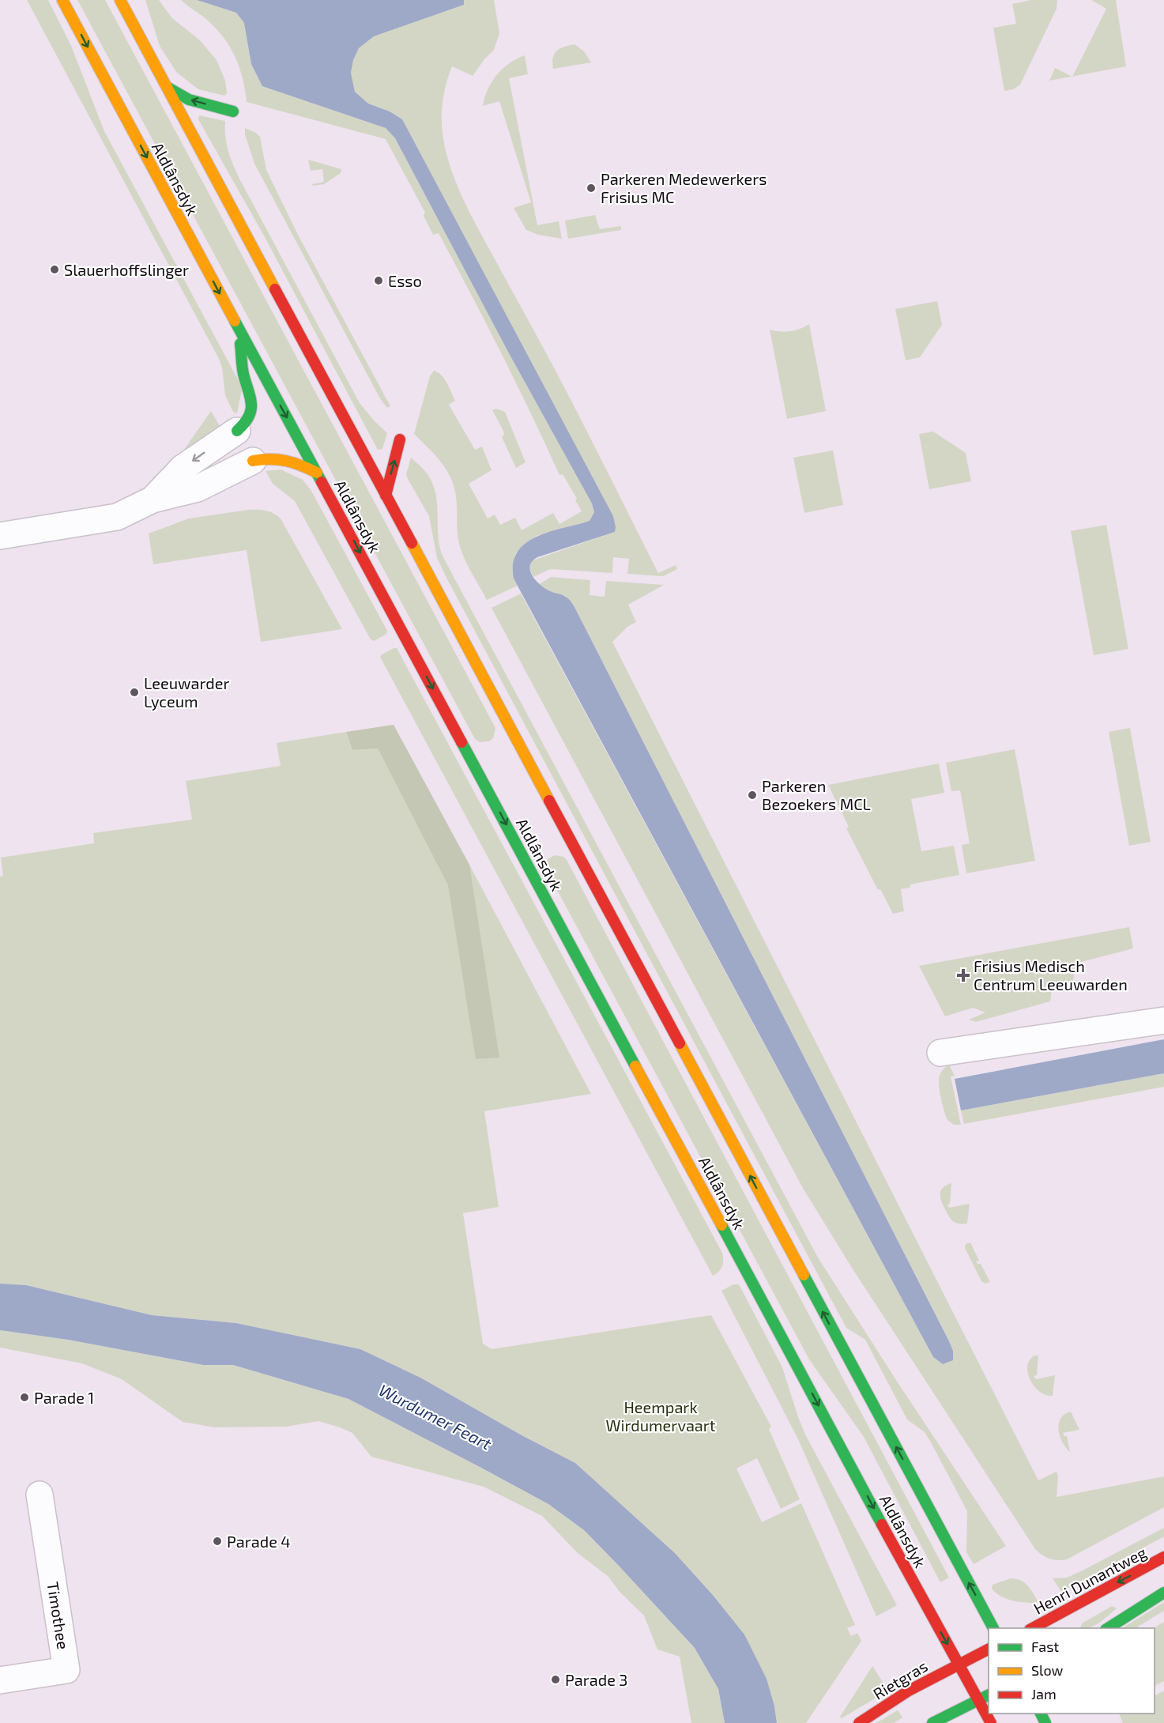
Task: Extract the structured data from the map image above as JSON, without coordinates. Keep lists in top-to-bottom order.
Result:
{
  "streets": {
    "main road": ["Aldlânsdyk", "Henri Dunantweg", "Rietgras"],
    "street": ["Timothee"]
  },
  "crossings": [
    ["Aldlânsdyk", "Rietgras"]
  ],
  "water": ["Wurdumer Feart"],
  "parks": ["Heempark Wirdumervaart"],
  "places": {
    "other": [
      "Parkeren Medewerkers Frisius MC",
      "Slauerhoffslinger",
      "Esso",
      "Leeuwarder Lyceum",
      "Parkeren Bezoekers MCL",
      "Parade 1",
      "Parade 4",
      "Parade 3"
    ],
    "health": ["Frisius Medisch Centrum Leeuwarden"]
  },
  "legend": ["Fast", "Slow", "Jam"]
}
